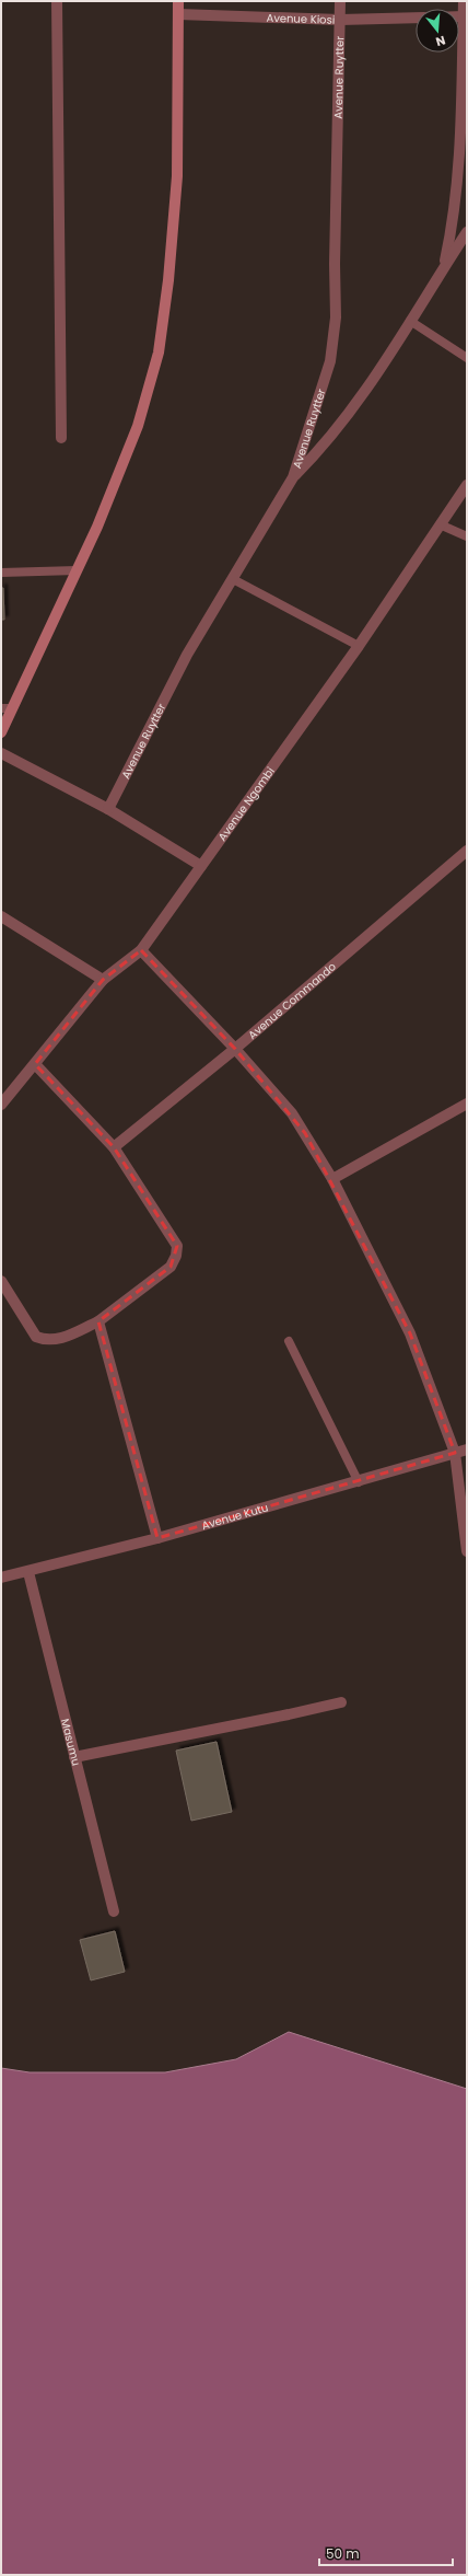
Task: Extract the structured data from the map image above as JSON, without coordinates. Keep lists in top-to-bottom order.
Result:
{
  "streets": {
    "street": [
      "Avenue Kiosi",
      "Avenue Ruytter",
      "Avenue Ngombi",
      "Avenue Commando",
      "Avenue Kutu",
      "Masumu"
    ]
  },
  "crossings": [
    ["Avenue Kiosi", "Avenue Ruytter"],
    ["Avenue Kutu", "Masumu"]
  ],
  "scale_bar": "50 m",
  "north": "bottom"
}
